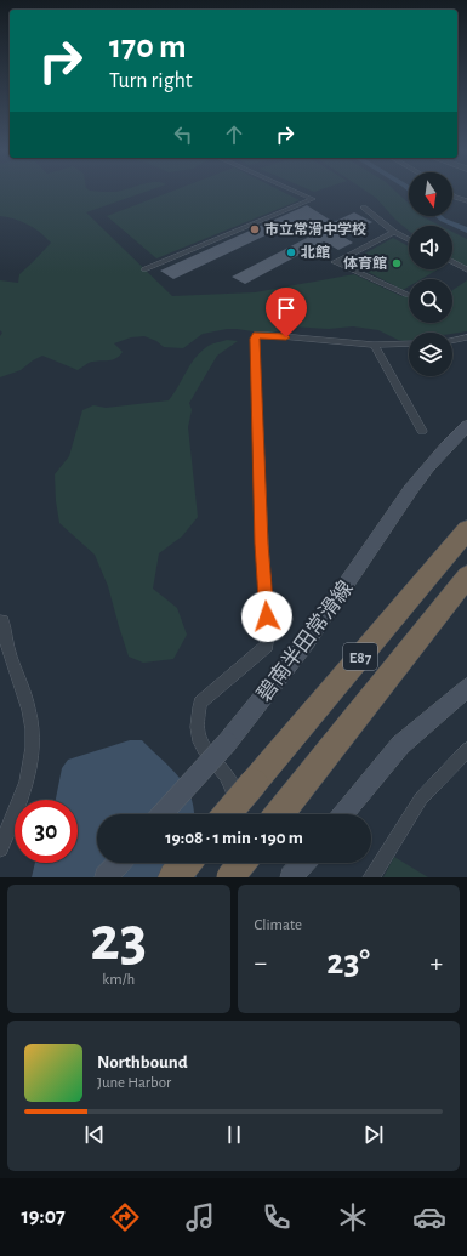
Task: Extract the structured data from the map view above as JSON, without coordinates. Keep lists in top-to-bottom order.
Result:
{
  "streets": {
    "highway": ["E87"],
    "main road": ["碧南半田常滑線"]
  },
  "places": ["市立常滑中学校", "北館", "体育館"],
  "north": "bottom",
  "page": {
    "turn": ["170 m", "Turn right"],
    "limit": "30",
    "trip": "19:08 · 1 min · 190 m",
    "tile": [
      ["23", "km/h"],
      "Climate"
    ],
    "heat": ["−", "23°", "+"],
    "song": ["Northbound", "June Harbor"],
    "tabs": "19:07"
  }
}
